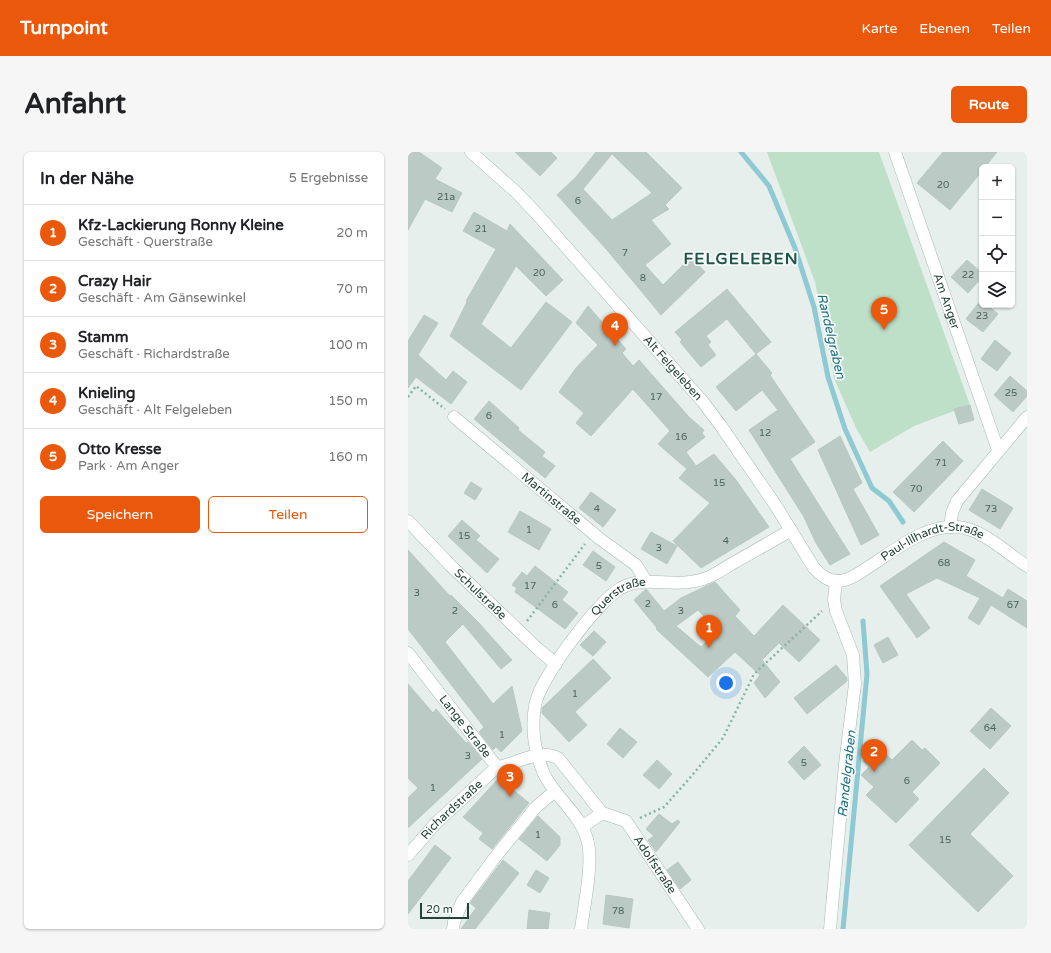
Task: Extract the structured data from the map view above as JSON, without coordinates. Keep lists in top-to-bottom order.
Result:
{
  "streets": {
    "street": [
      "Am Anger",
      "Alt Felgeleben",
      "Martinstraße",
      "Paul-Illhardt-Straße",
      "Schulstraße",
      "Querstraße",
      "Lange Straße",
      "Richardstraße",
      "Adolfstraße"
    ]
  },
  "crossings": [
    ["Alt Felgeleben", "Paul-Illhardt-Straße"],
    ["Alt Felgeleben", "Querstraße"],
    ["Martinstraße", "Querstraße"],
    ["Schulstraße", "Querstraße"],
    ["Querstraße", "Lange Straße"],
    ["Lange Straße", "Richardstraße"]
  ],
  "districts": ["FELGELEBEN"],
  "water": ["Randelgraben"],
  "house_numbers": [
    "20",
    "21a",
    "6",
    "21",
    "7",
    "20",
    "22",
    "8",
    "23",
    "25",
    "17",
    "6",
    "12",
    "16",
    "71",
    "15",
    "70",
    "4",
    "73",
    "1",
    "15",
    "4",
    "3",
    "68",
    "5",
    "17",
    "3",
    "2",
    "6",
    "67",
    "2",
    "3",
    "1",
    "64",
    "1",
    "3",
    "5",
    "6",
    "1",
    "1",
    "15",
    "78"
  ],
  "scale_bar": "20 m",
  "page": {
    "header": "Turnpoint",
    "nav": ["Karte", "Ebenen", "Teilen"],
    "buttons": [
      "Route",
      ["Speichern", "Teilen"]
    ],
    "title": "Anfahrt",
    "heading": ["In der Nähe", "5 Ergebnisse"],
    "map_buttons": ["+", "−"],
    "list": [
      {
        "mark": "1",
        "name": "Kfz-Lackierung Ronny Kleine",
        "note": "Geschäft · Querstraße",
        "value": "20 m"
      },
      {
        "mark": "2",
        "name": "Crazy Hair",
        "note": "Geschäft · Am Gänsewinkel",
        "value": "70 m"
      },
      {
        "mark": "3",
        "name": "Stamm",
        "note": "Geschäft · Richardstraße",
        "value": "100 m"
      },
      {
        "mark": "4",
        "name": "Knieling",
        "note": "Geschäft · Alt Felgeleben",
        "value": "150 m"
      },
      {
        "mark": "5",
        "name": "Otto Kresse",
        "note": "Park · Am Anger",
        "value": "160 m"
      }
    ],
    "pins": [
      "5",
      "4",
      "1",
      "2",
      "3"
    ],
    "scale": "20 m"
  }
}
